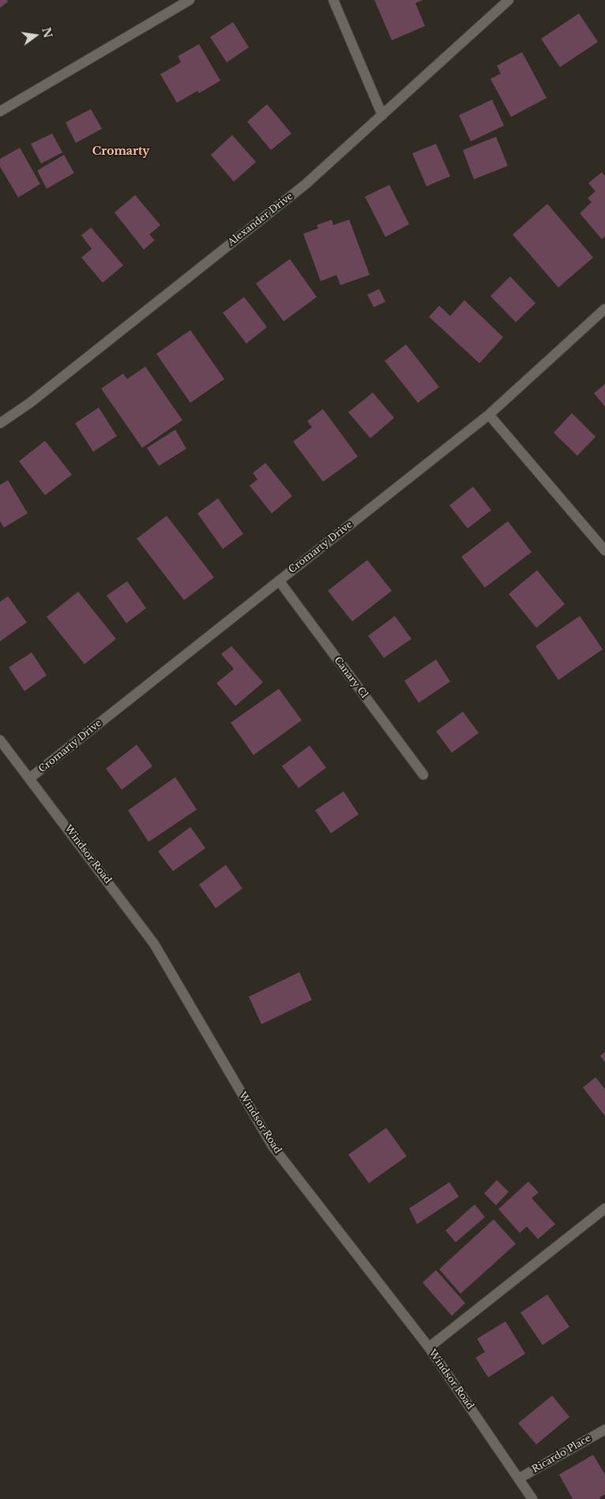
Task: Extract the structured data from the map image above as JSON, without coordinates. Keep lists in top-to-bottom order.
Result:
{
  "streets": {
    "street": [
      "Alexander Drive",
      "Cromarty Drive",
      "Canary Cl",
      "Windsor Road",
      "Ricardo Place"
    ]
  },
  "crossings": [
    ["Cromarty Drive", "Canary Cl"],
    ["Cromarty Drive", "Windsor Road"],
    ["Windsor Road", "Ricardo Place"]
  ],
  "districts": ["Cromarty"],
  "north": "right"
}
